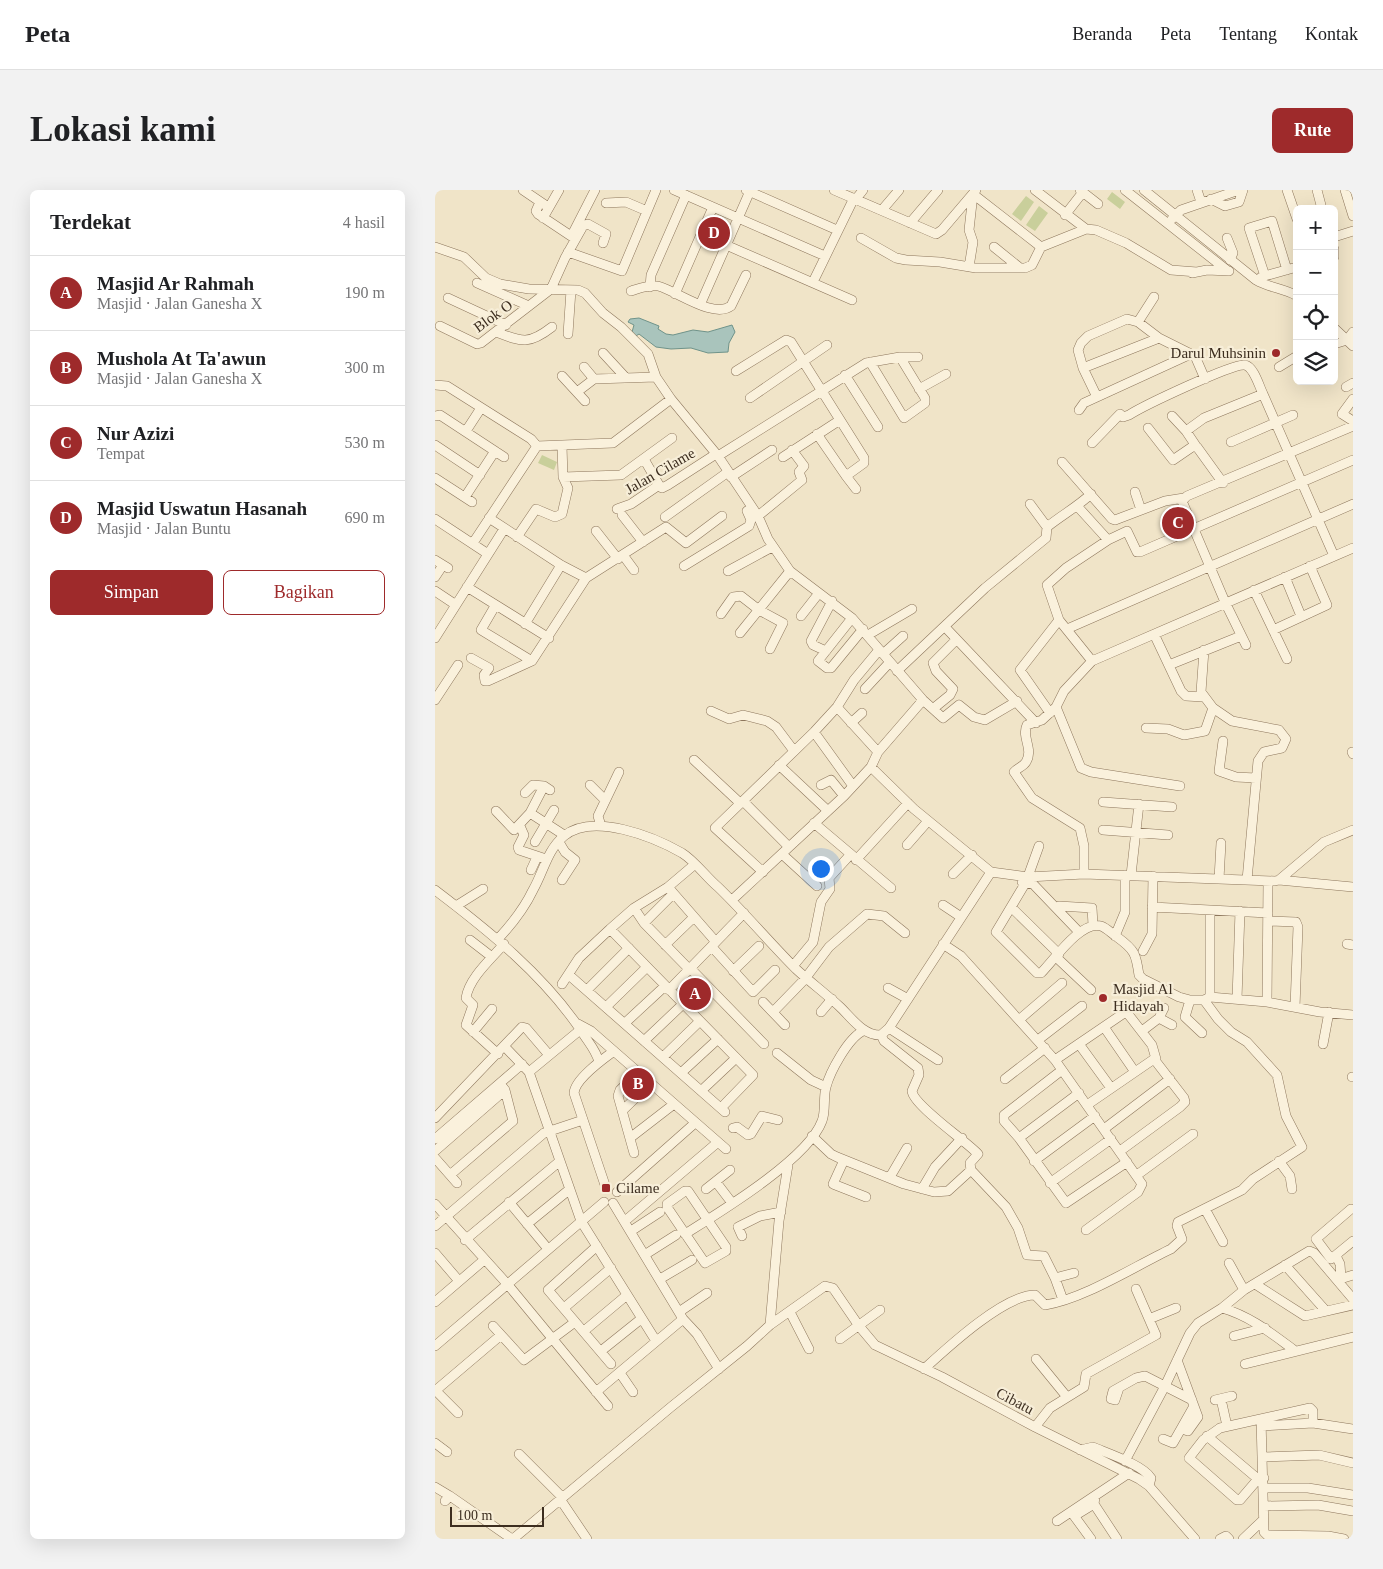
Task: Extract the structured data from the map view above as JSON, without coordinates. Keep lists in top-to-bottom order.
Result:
{
  "streets": {
    "street": ["Blok O", "Jalan Cilame", "Cibatu"]
  },
  "places": {
    "other": ["Darul Muhsinin", "Masjid Al Hidayah"],
    "transit": ["Cilame"]
  },
  "scale_bar": "100 m",
  "page": {
    "header": "Peta",
    "nav": [
      "Beranda",
      "Peta",
      "Tentang",
      "Kontak"
    ],
    "buttons": [
      "Rute",
      ["Simpan", "Bagikan"]
    ],
    "title": "Lokasi kami",
    "heading": ["Terdekat", "4 hasil"],
    "map_buttons": ["+", "−"],
    "pins": [
      "D",
      "C",
      "A",
      "B"
    ],
    "list": [
      {
        "mark": "A",
        "name": "Masjid Ar Rahmah",
        "note": "Masjid · Jalan Ganesha X",
        "value": "190 m"
      },
      {
        "mark": "B",
        "name": "Mushola At Ta'awun",
        "note": "Masjid · Jalan Ganesha X",
        "value": "300 m"
      },
      {
        "mark": "C",
        "name": "Nur Azizi",
        "note": "Tempat",
        "value": "530 m"
      },
      {
        "mark": "D",
        "name": "Masjid Uswatun Hasanah",
        "note": "Masjid · Jalan Buntu",
        "value": "690 m"
      }
    ],
    "scale": "100 m"
  }
}
